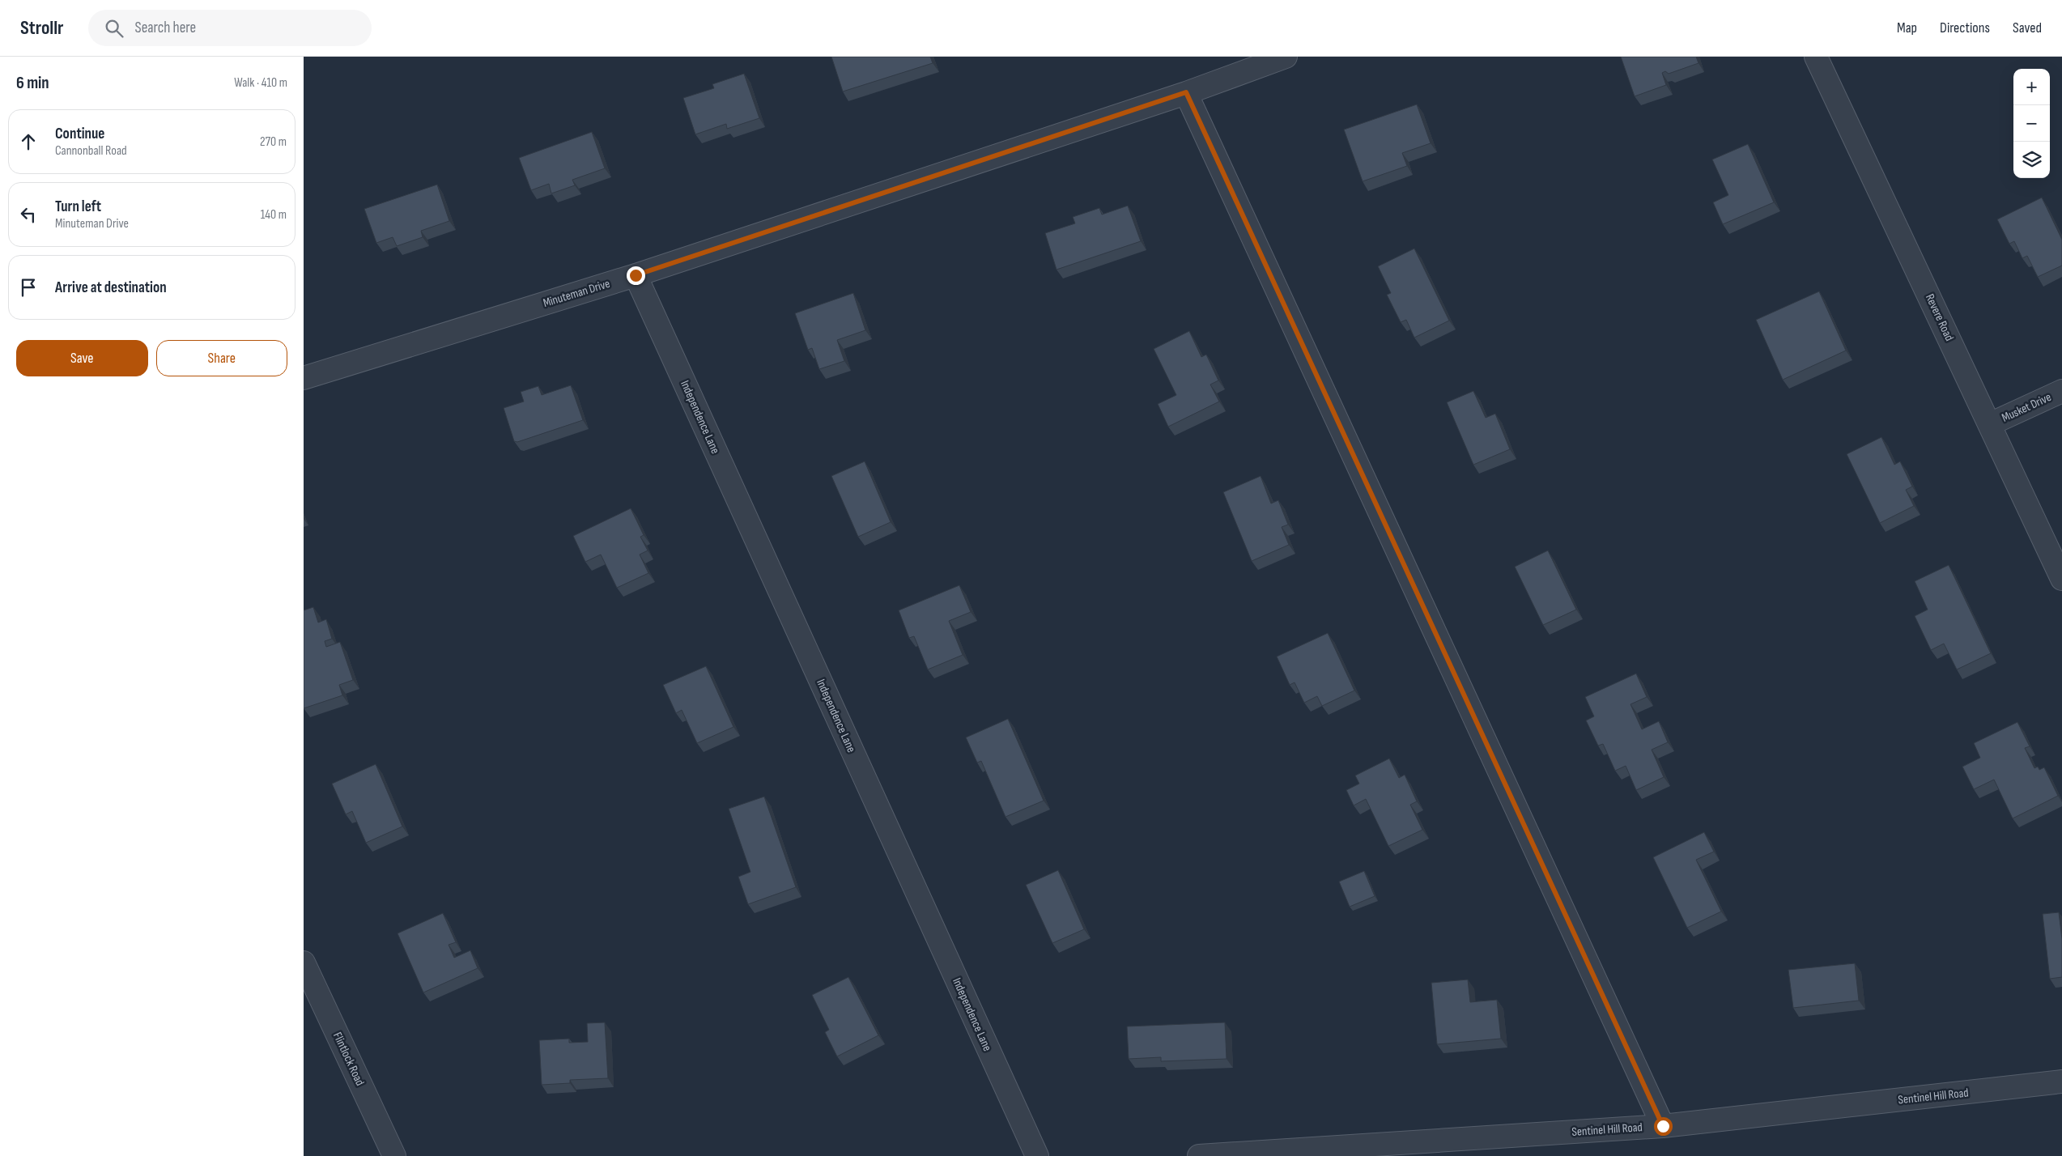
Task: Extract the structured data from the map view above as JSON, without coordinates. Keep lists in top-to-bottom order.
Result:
{
  "streets": {
    "street": [
      "Minuteman Drive",
      "Revere Road",
      "Musket Drive",
      "Independence Lane",
      "Flintlock Road",
      "Sentinel Hill Road"
    ]
  },
  "crossings": [
    ["Minuteman Drive", "Independence Lane"],
    ["Revere Road", "Musket Drive"]
  ],
  "page": {
    "header": "Strollr",
    "search": "Search here",
    "nav": ["Map", "Directions", "Saved"],
    "heading": ["6 min", "Walk · 410 m"],
    "map_buttons": ["+", "−"],
    "list": [
      ["Continue", "Cannonball Road", "270 m"],
      ["Turn left", "Minuteman Drive", "140 m"],
      "Arrive at destination"
    ],
    "buttons": ["Save", "Share"]
  }
}
